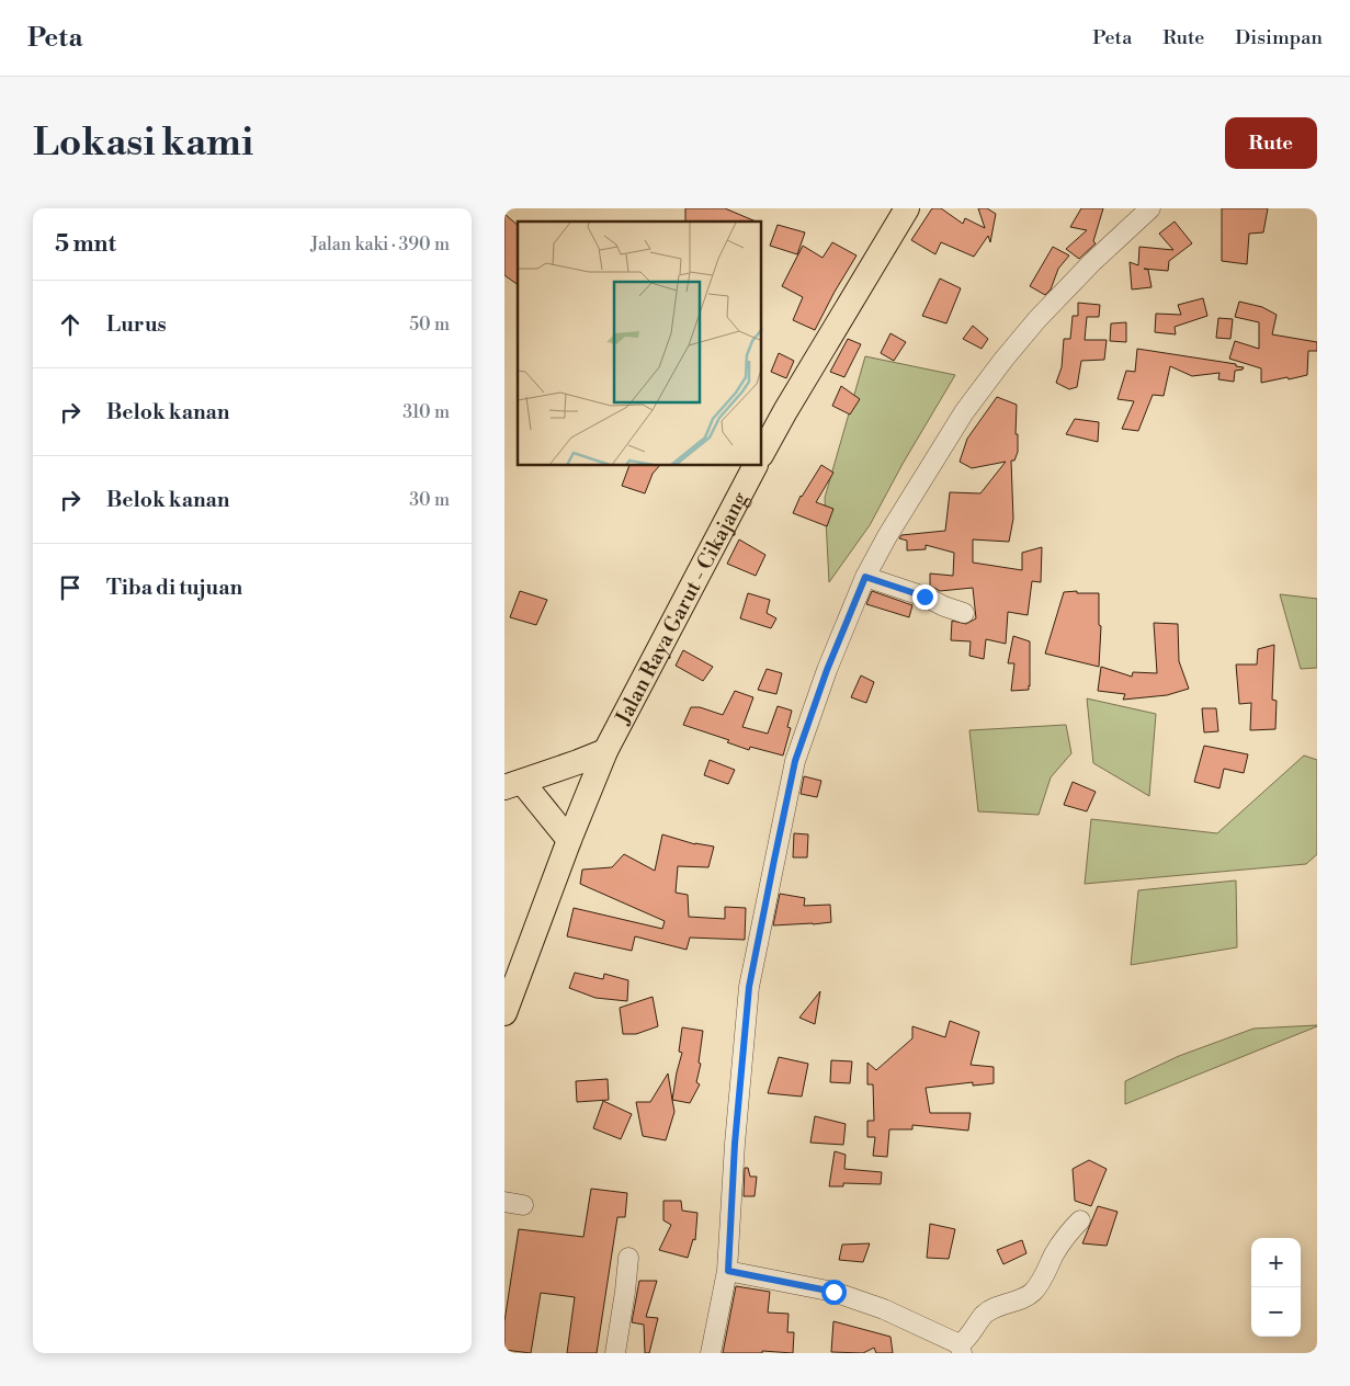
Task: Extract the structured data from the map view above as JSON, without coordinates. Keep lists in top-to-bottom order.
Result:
{
  "streets": {
    "main road": ["Jalan Raya Garut - Cikajang"]
  },
  "page": {
    "header": "Peta",
    "nav": ["Peta", "Rute", "Disimpan"],
    "buttons": "Rute",
    "title": "Lokasi kami",
    "heading": ["5 mnt", "Jalan kaki · 390 m"],
    "list": [
      ["Lurus", "50 m"],
      ["Belok kanan", "310 m"],
      ["Belok kanan", "30 m"],
      "Tiba di tujuan"
    ],
    "map_buttons": ["+", "−"]
  }
}
